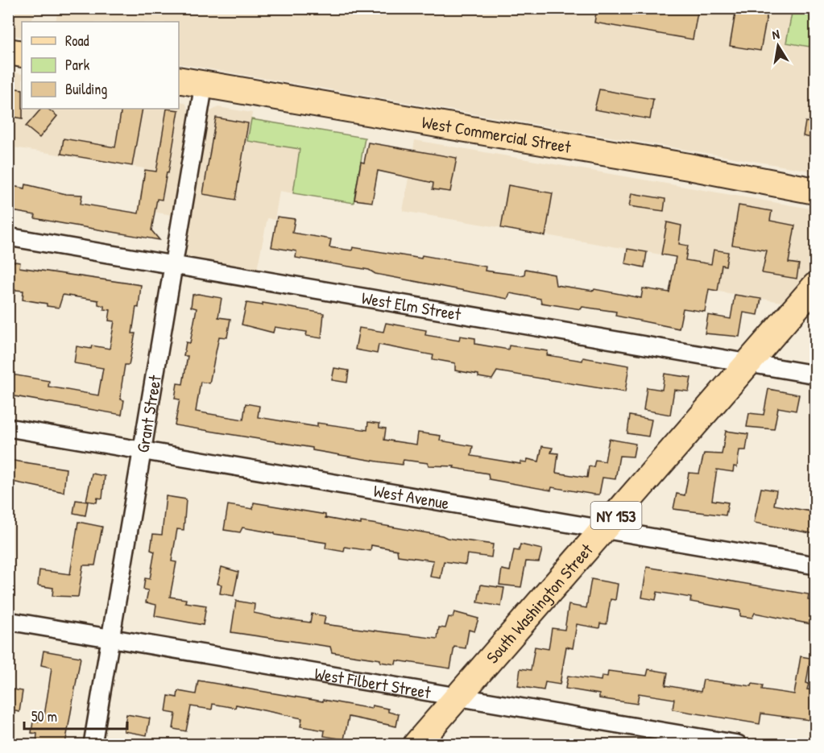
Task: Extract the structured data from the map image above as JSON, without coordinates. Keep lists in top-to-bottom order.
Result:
{
  "streets": {
    "main road": ["West Commercial Street", "NY 153", "South Washington Street"],
    "street": [
      "West Elm Street",
      "Grant Street",
      "West Avenue",
      "West Filbert Street"
    ]
  },
  "crossings": [
    ["West Commercial Street", "Grant Street"],
    ["West Elm Street", "Grant Street"],
    ["West Elm Street", "South Washington Street"],
    ["Grant Street", "West Avenue"],
    ["Grant Street", "West Filbert Street"],
    ["West Avenue", "South Washington Street"],
    ["South Washington Street", "West Filbert Street"]
  ],
  "legend": ["Road", "Park", "Building"],
  "scale_bar": "50 m",
  "north": "top"
}
